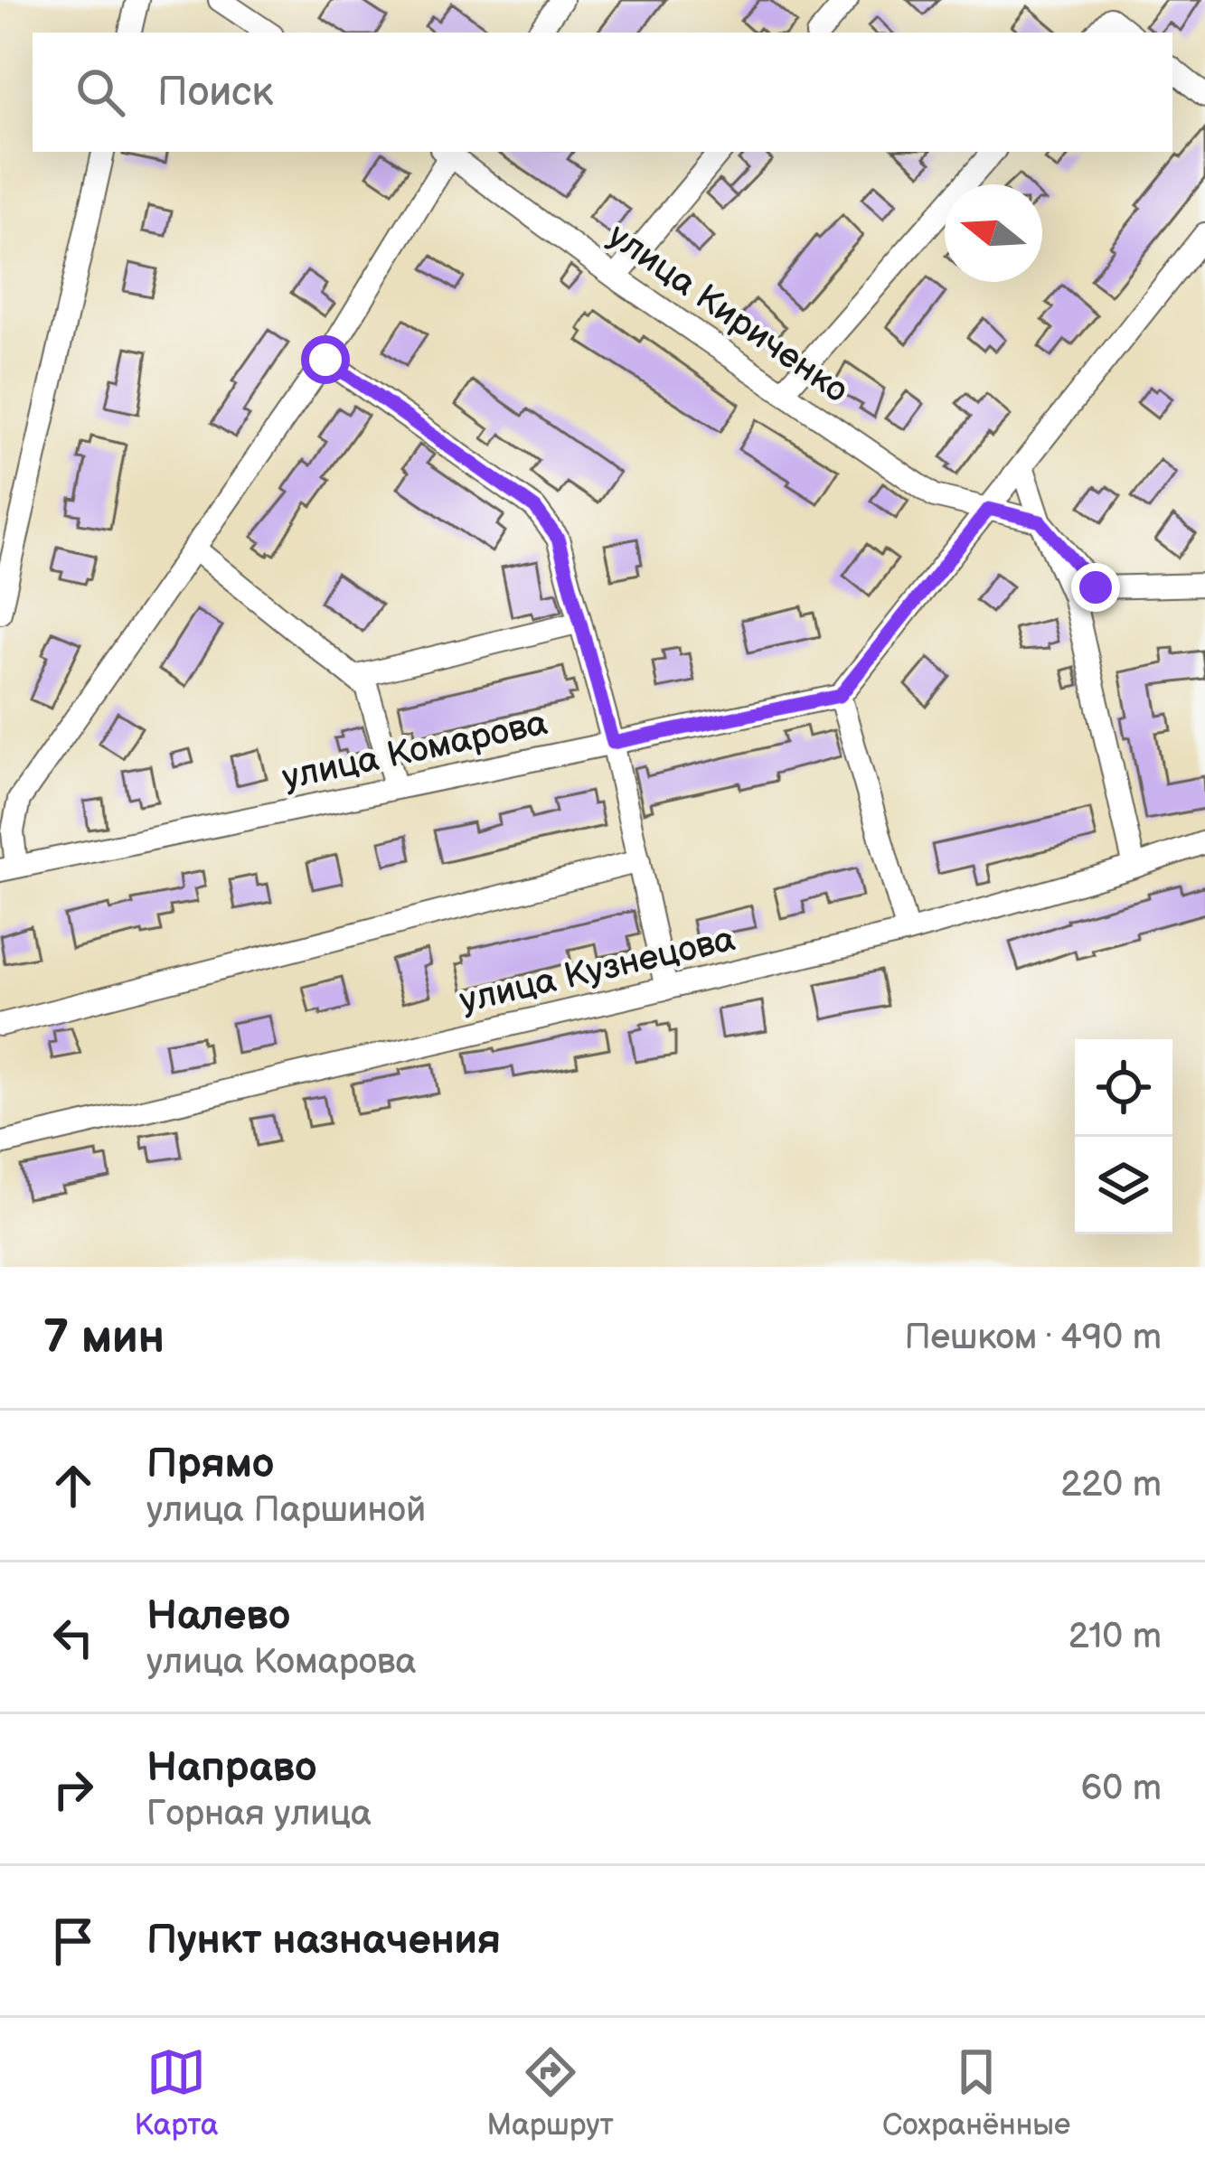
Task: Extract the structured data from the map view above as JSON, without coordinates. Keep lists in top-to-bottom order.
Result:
{
  "streets": {
    "street": ["улица Кириченко", "улица Комарова", "улица Кузнецова"]
  },
  "north": "left",
  "page": {
    "search": "Поиск",
    "heading": ["7 мин", "Пешком · 490 m"],
    "list": [
      ["Прямо", "улица Паршиной", "220 m"],
      ["Налево", "улица Комарова", "210 m"],
      ["Направо", "Горная улица", "60 m"],
      "Пункт назначения"
    ],
    "nav": ["Карта", "Маршрут", "Сохранённые"]
  }
}
